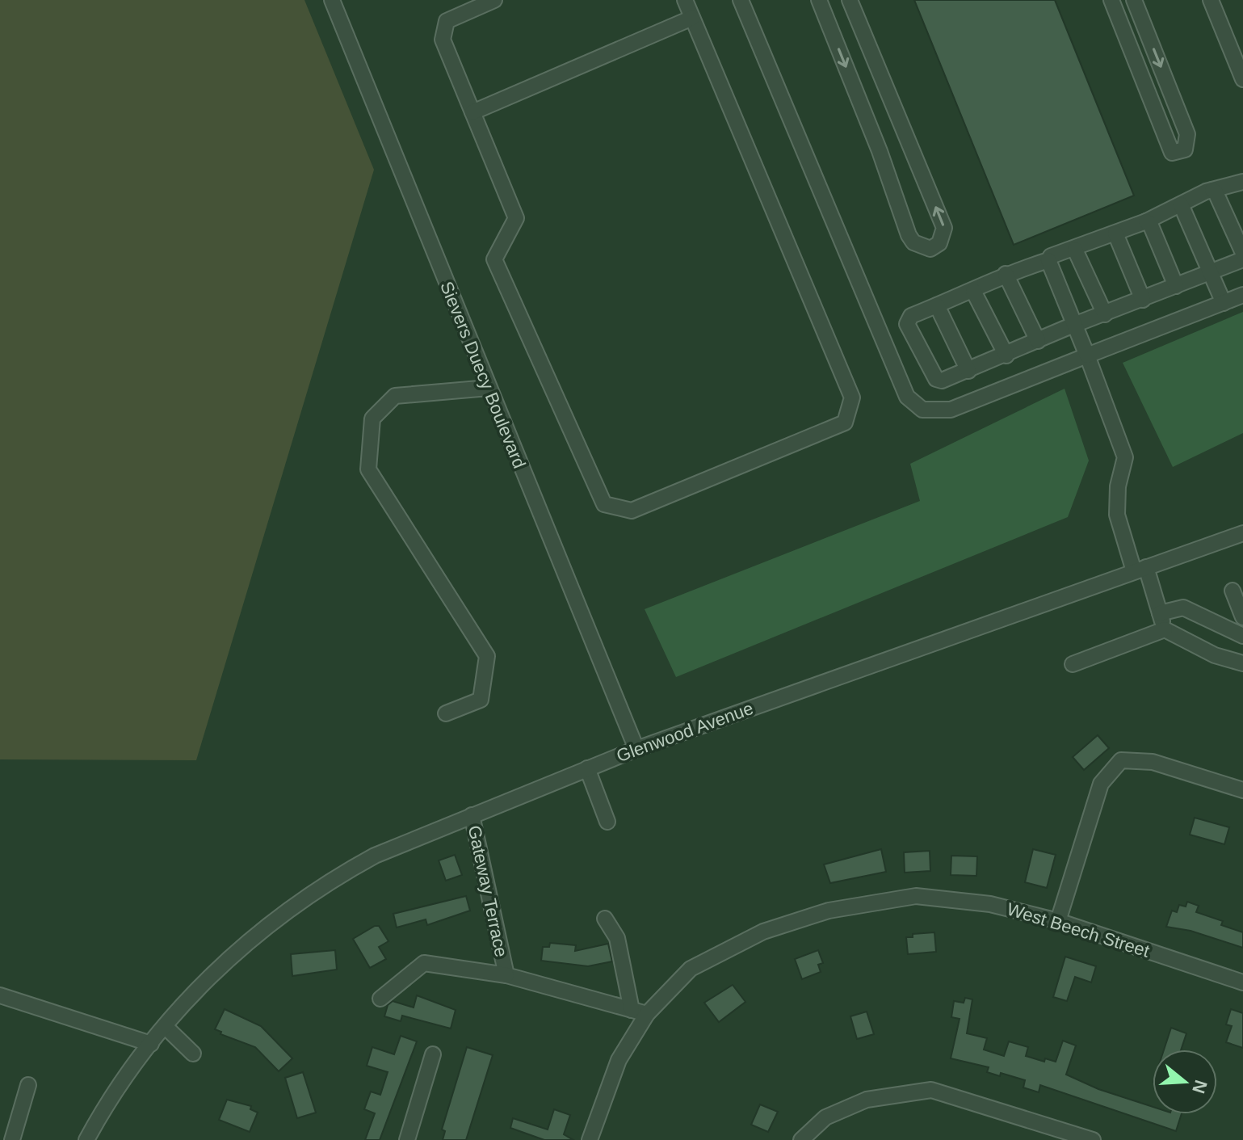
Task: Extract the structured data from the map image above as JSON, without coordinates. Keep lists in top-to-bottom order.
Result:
{
  "streets": {
    "street": [
      "Sievers Duecy Boulevard",
      "Glenwood Avenue",
      "Gateway Terrace",
      "West Beech Street"
    ]
  },
  "crossings": [
    ["Sievers Duecy Boulevard", "Glenwood Avenue"],
    ["Glenwood Avenue", "Gateway Terrace"],
    ["Gateway Terrace", "West Beech Street"]
  ],
  "north": "right"
}
